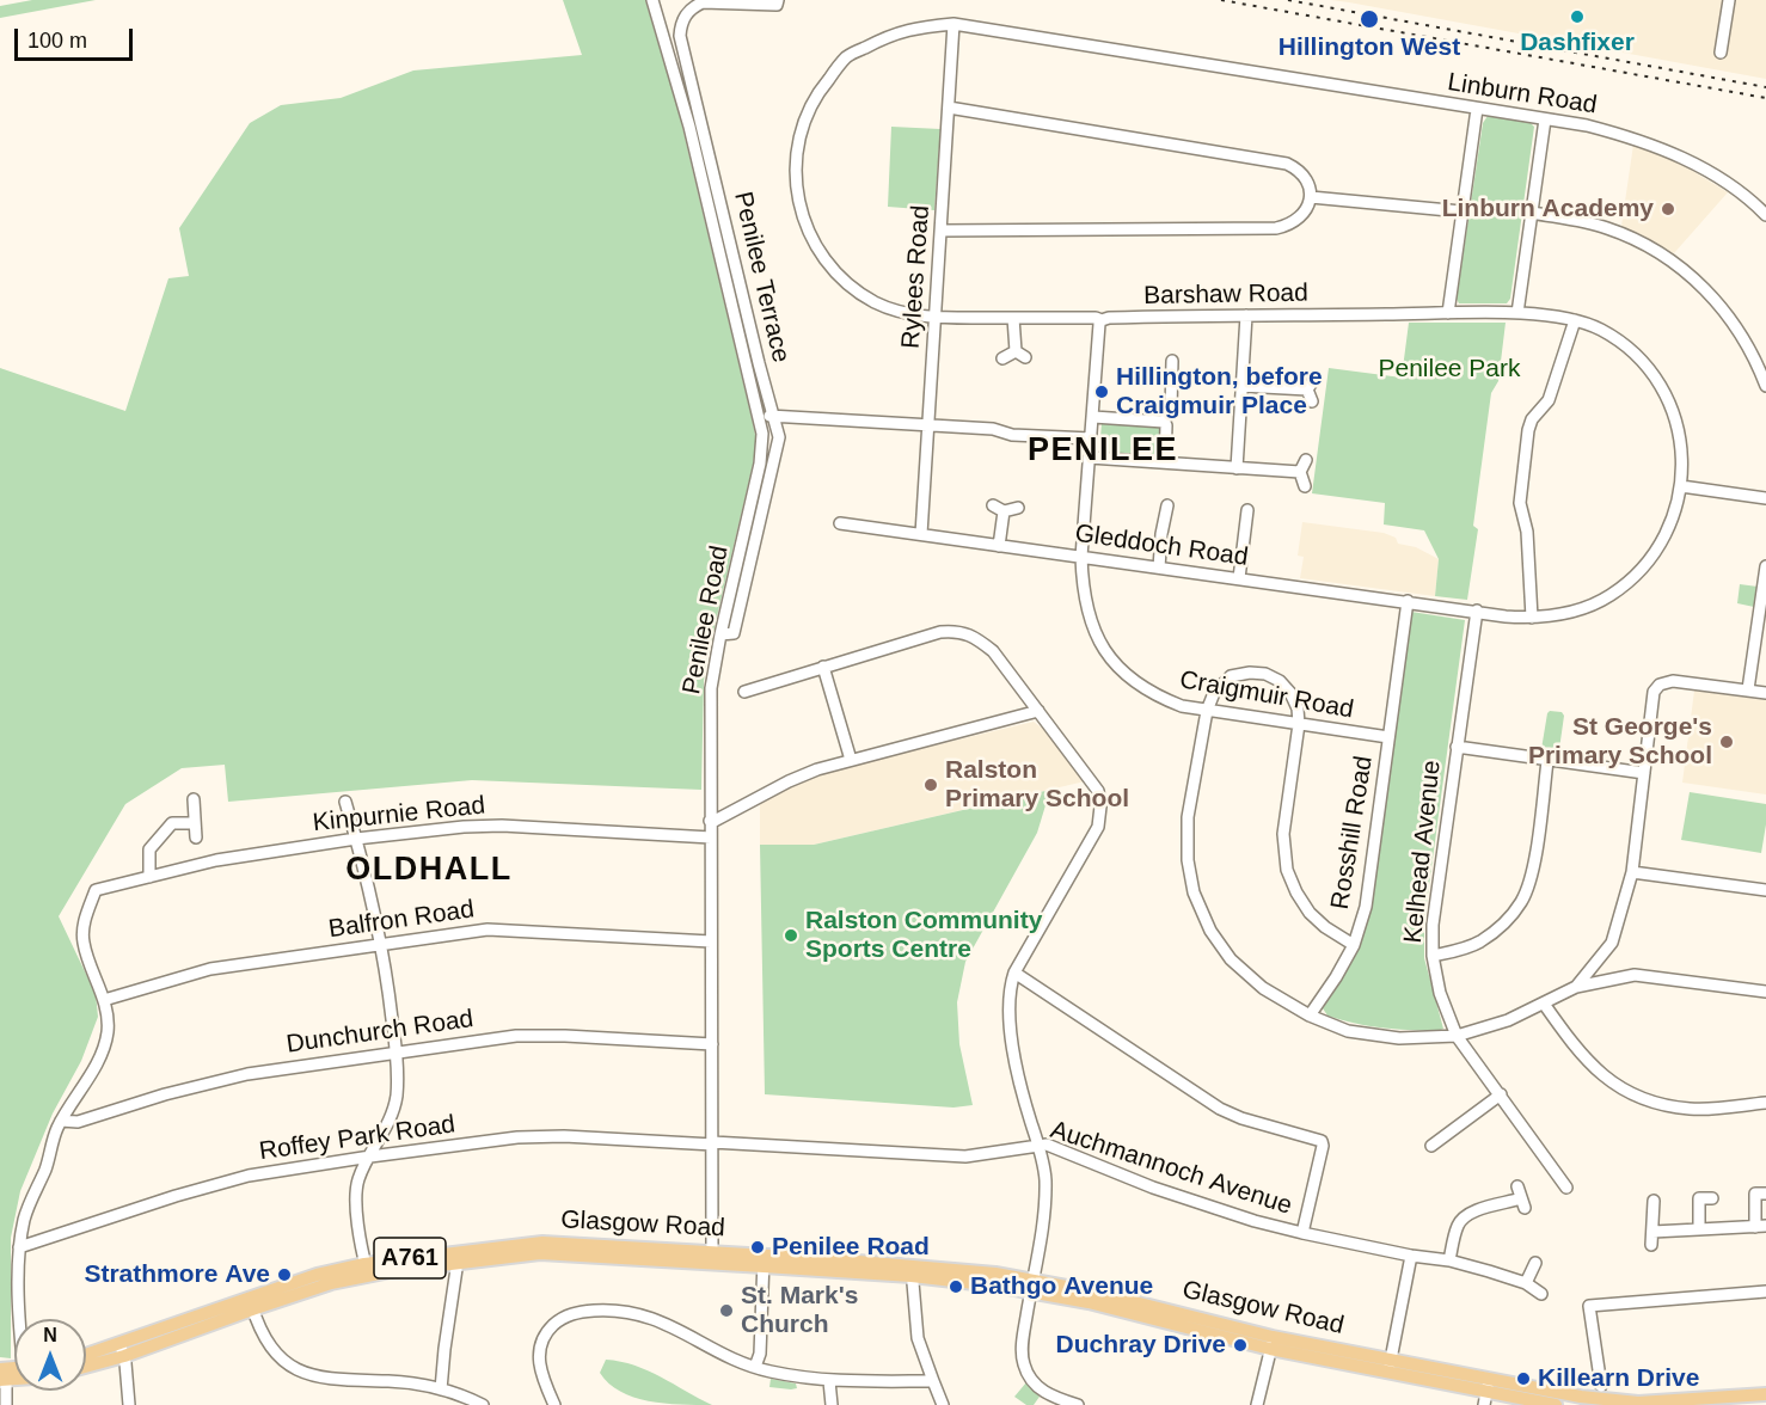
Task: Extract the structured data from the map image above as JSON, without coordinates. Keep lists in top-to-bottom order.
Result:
{
  "streets": {
    "main road": ["Glasgow Road", "A761"],
    "street": [
      "Linburn Road",
      "Penilee Terrace",
      "Rylees Road",
      "Barshaw Road",
      "Gleddoch Road",
      "Penilee Road",
      "Craigmuir Road",
      "Kinpurnie Road",
      "Rosshill Road",
      "Kelhead Avenue",
      "Balfron Road",
      "Dunchurch Road",
      "Roffey Park Road",
      "Auchmannoch Avenue"
    ]
  },
  "crossings": [
    ["Linburn Road", "Rylees Road"],
    ["Linburn Road", "Barshaw Road"],
    ["Penilee Terrace", "Penilee Road"],
    ["Rylees Road", "Barshaw Road"],
    ["Rylees Road", "Gleddoch Road"],
    ["Barshaw Road", "Gleddoch Road"],
    ["Barshaw Road", "Craigmuir Road"],
    ["Gleddoch Road", "Craigmuir Road"],
    ["Gleddoch Road", "Rosshill Road"],
    ["Gleddoch Road", "Kelhead Avenue"],
    ["Penilee Road", "Kinpurnie Road"],
    ["Penilee Road", "Balfron Road"],
    ["Penilee Road", "Dunchurch Road"],
    ["Penilee Road", "Roffey Park Road"],
    ["Penilee Road", "Auchmannoch Avenue"],
    ["Penilee Road", "Glasgow Road"],
    ["Craigmuir Road", "Rosshill Road"],
    ["Kinpurnie Road", "Balfron Road"],
    ["Roffey Park Road", "Auchmannoch Avenue"],
    ["Glasgow Road", "A761"]
  ],
  "districts": ["PENILEE", "OLDHALL"],
  "parks": ["Penilee Park"],
  "places": [
    "Dashfixer",
    "Hillington West",
    "Linburn Academy",
    "Hillington, before Craigmuir Place",
    "St George's Primary School",
    "Ralston Primary School",
    "Ralston Community Sports Centre",
    "Penilee Road",
    "Strathmore Ave",
    "Bathgo Avenue",
    "St. Mark's Church",
    "Duchray Drive",
    "Killearn Drive"
  ],
  "scale_bar": "100 m",
  "north": "top"
}
